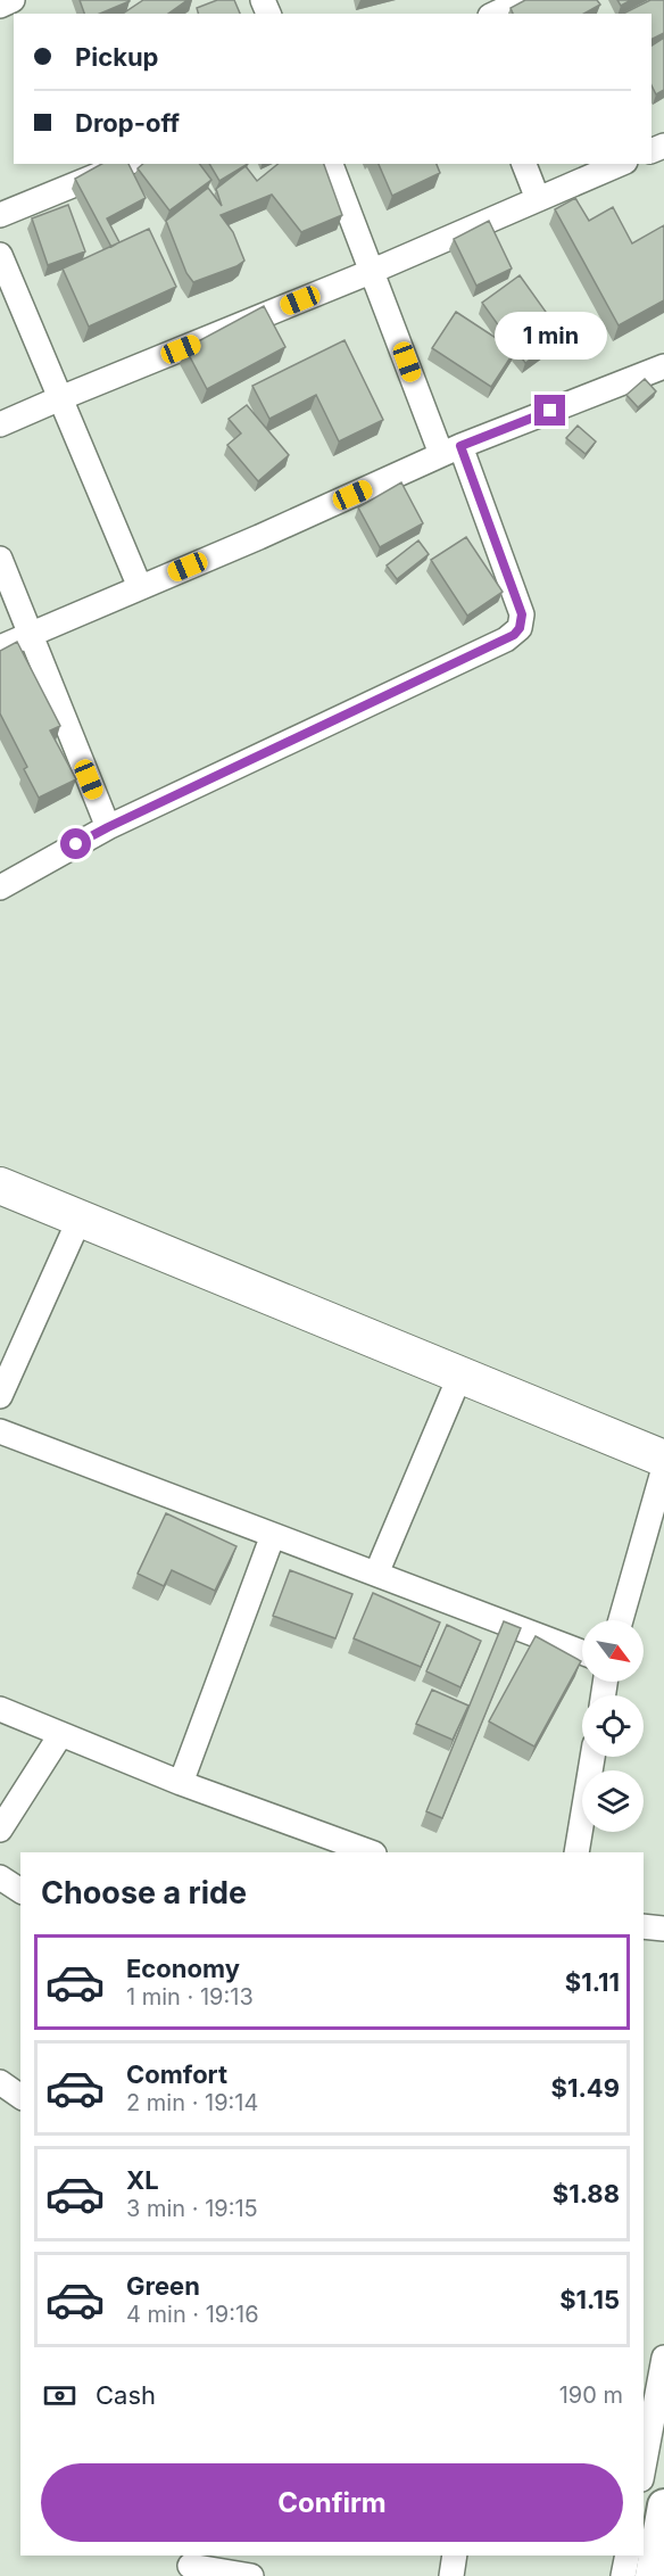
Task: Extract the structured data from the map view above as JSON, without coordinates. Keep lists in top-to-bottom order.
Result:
{
  "north": "bottom right",
  "page": {
    "banner": ["Pickup", "Drop-off"],
    "bubble": "1 min",
    "heading": "Choose a ride",
    "list": [
      {
        "name": "Economy",
        "note": "1 min · 19:13",
        "value": "$1.11"
      },
      {
        "name": "Comfort",
        "note": "2 min · 19:14",
        "value": "$1.49"
      },
      {
        "name": "XL",
        "note": "3 min · 19:15",
        "value": "$1.88"
      },
      {
        "name": "Green",
        "note": "4 min · 19:16",
        "value": "$1.15"
      }
    ],
    "pay": ["Cash", "190 m"],
    "buttons": "Confirm"
  }
}
